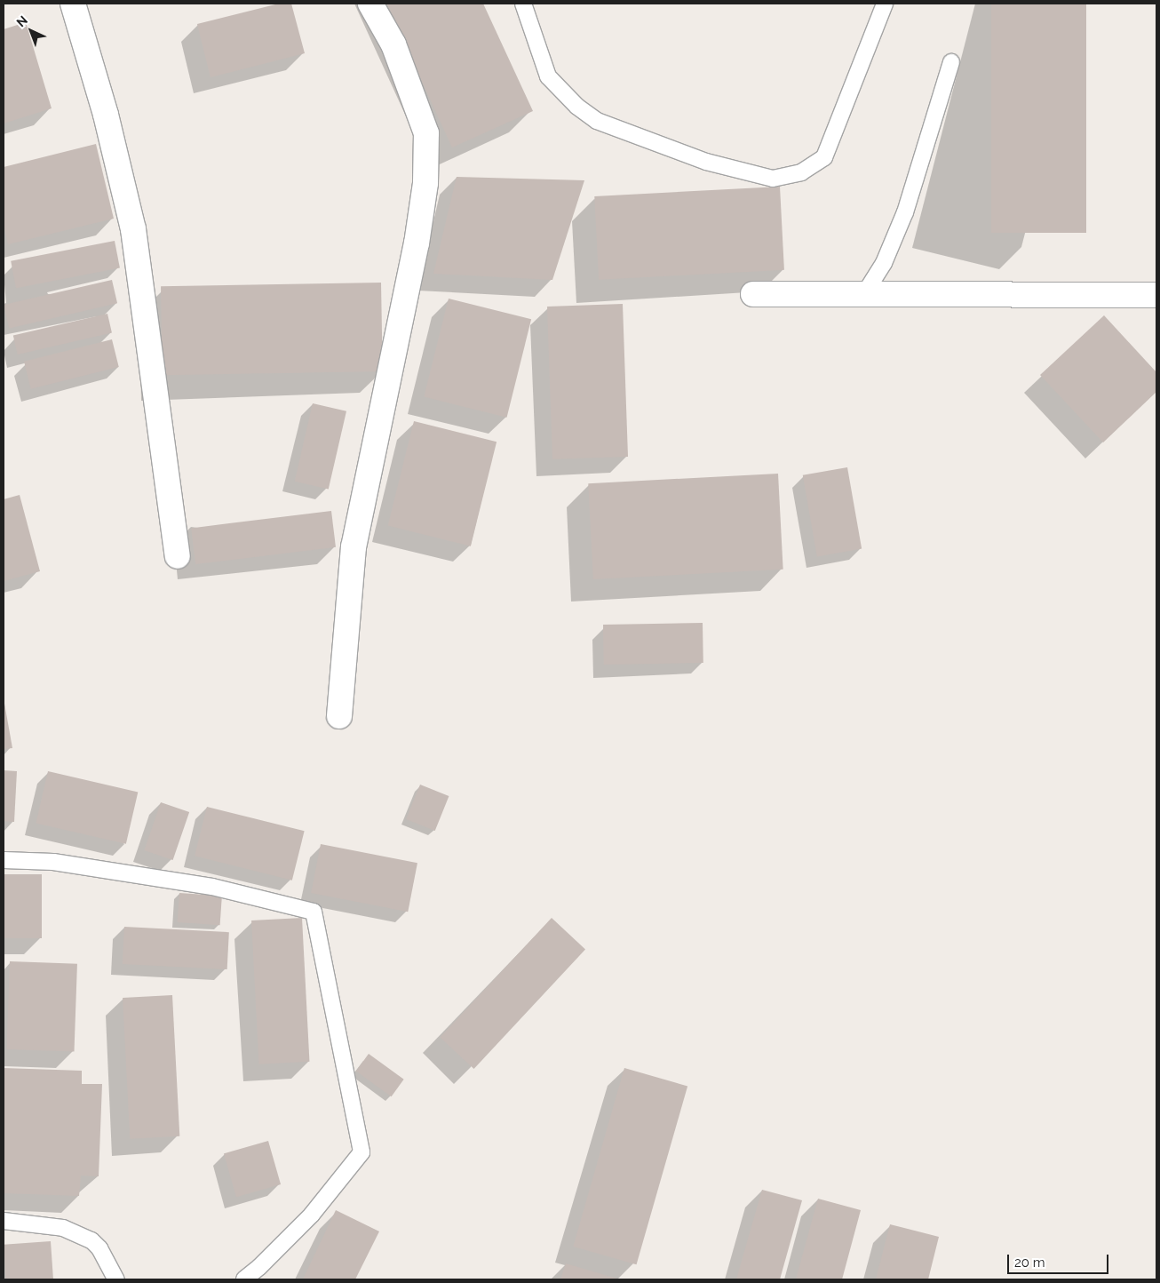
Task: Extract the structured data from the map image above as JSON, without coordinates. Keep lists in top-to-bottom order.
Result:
{
  "scale_bar": "20 m",
  "north": "top left"
}
